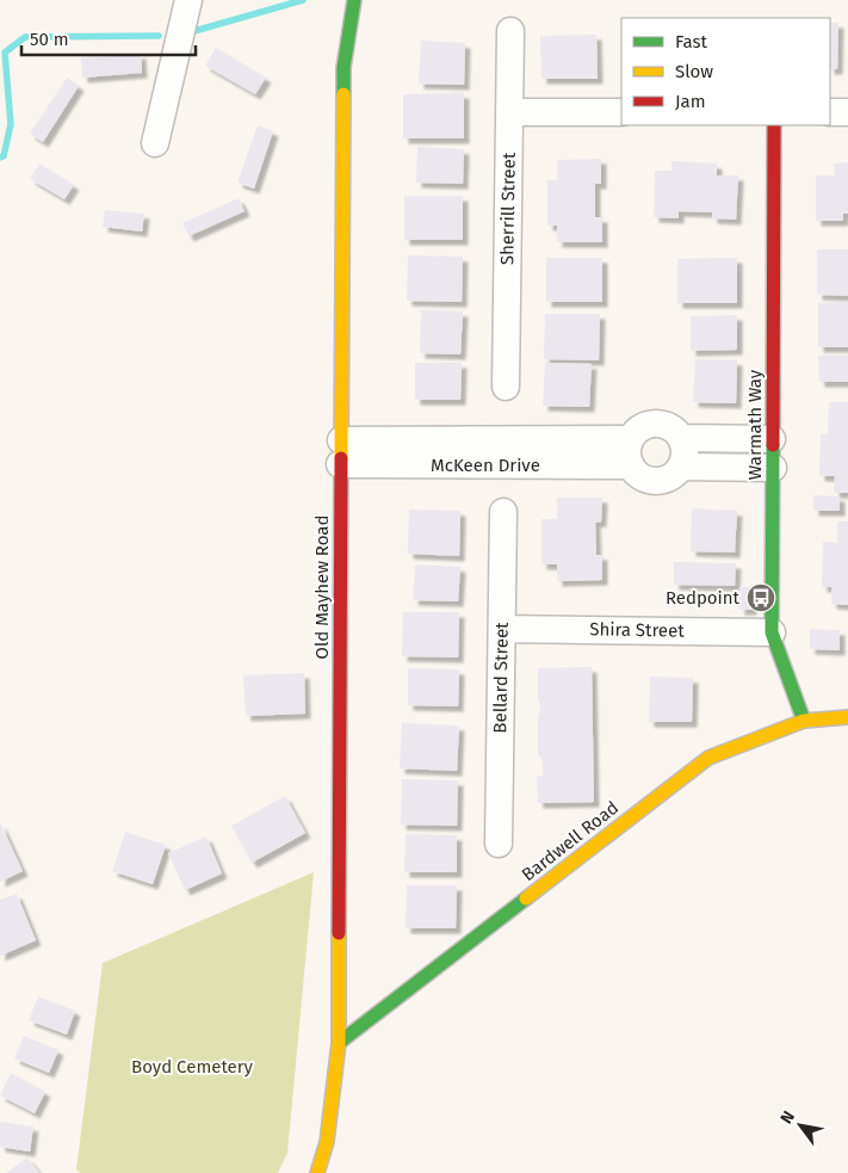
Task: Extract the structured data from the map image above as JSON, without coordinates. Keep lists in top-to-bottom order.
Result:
{
  "streets": {
    "street": [
      "Sherrill Street",
      "Warmath Way",
      "McKeen Drive",
      "Old Mayhew Road",
      "Shira Street",
      "Bellard Street",
      "Bardwell Road"
    ]
  },
  "crossings": [
    ["Warmath Way", "Shira Street"],
    ["Warmath Way", "Bardwell Road"],
    ["McKeen Drive", "Old Mayhew Road"],
    ["Old Mayhew Road", "Bardwell Road"],
    ["Shira Street", "Bellard Street"]
  ],
  "parks": ["Boyd Cemetery"],
  "places": {
    "bus stop": ["Redpoint"]
  },
  "legend": ["Fast", "Slow", "Jam"],
  "scale_bar": "50 m",
  "north": "top left"
}
